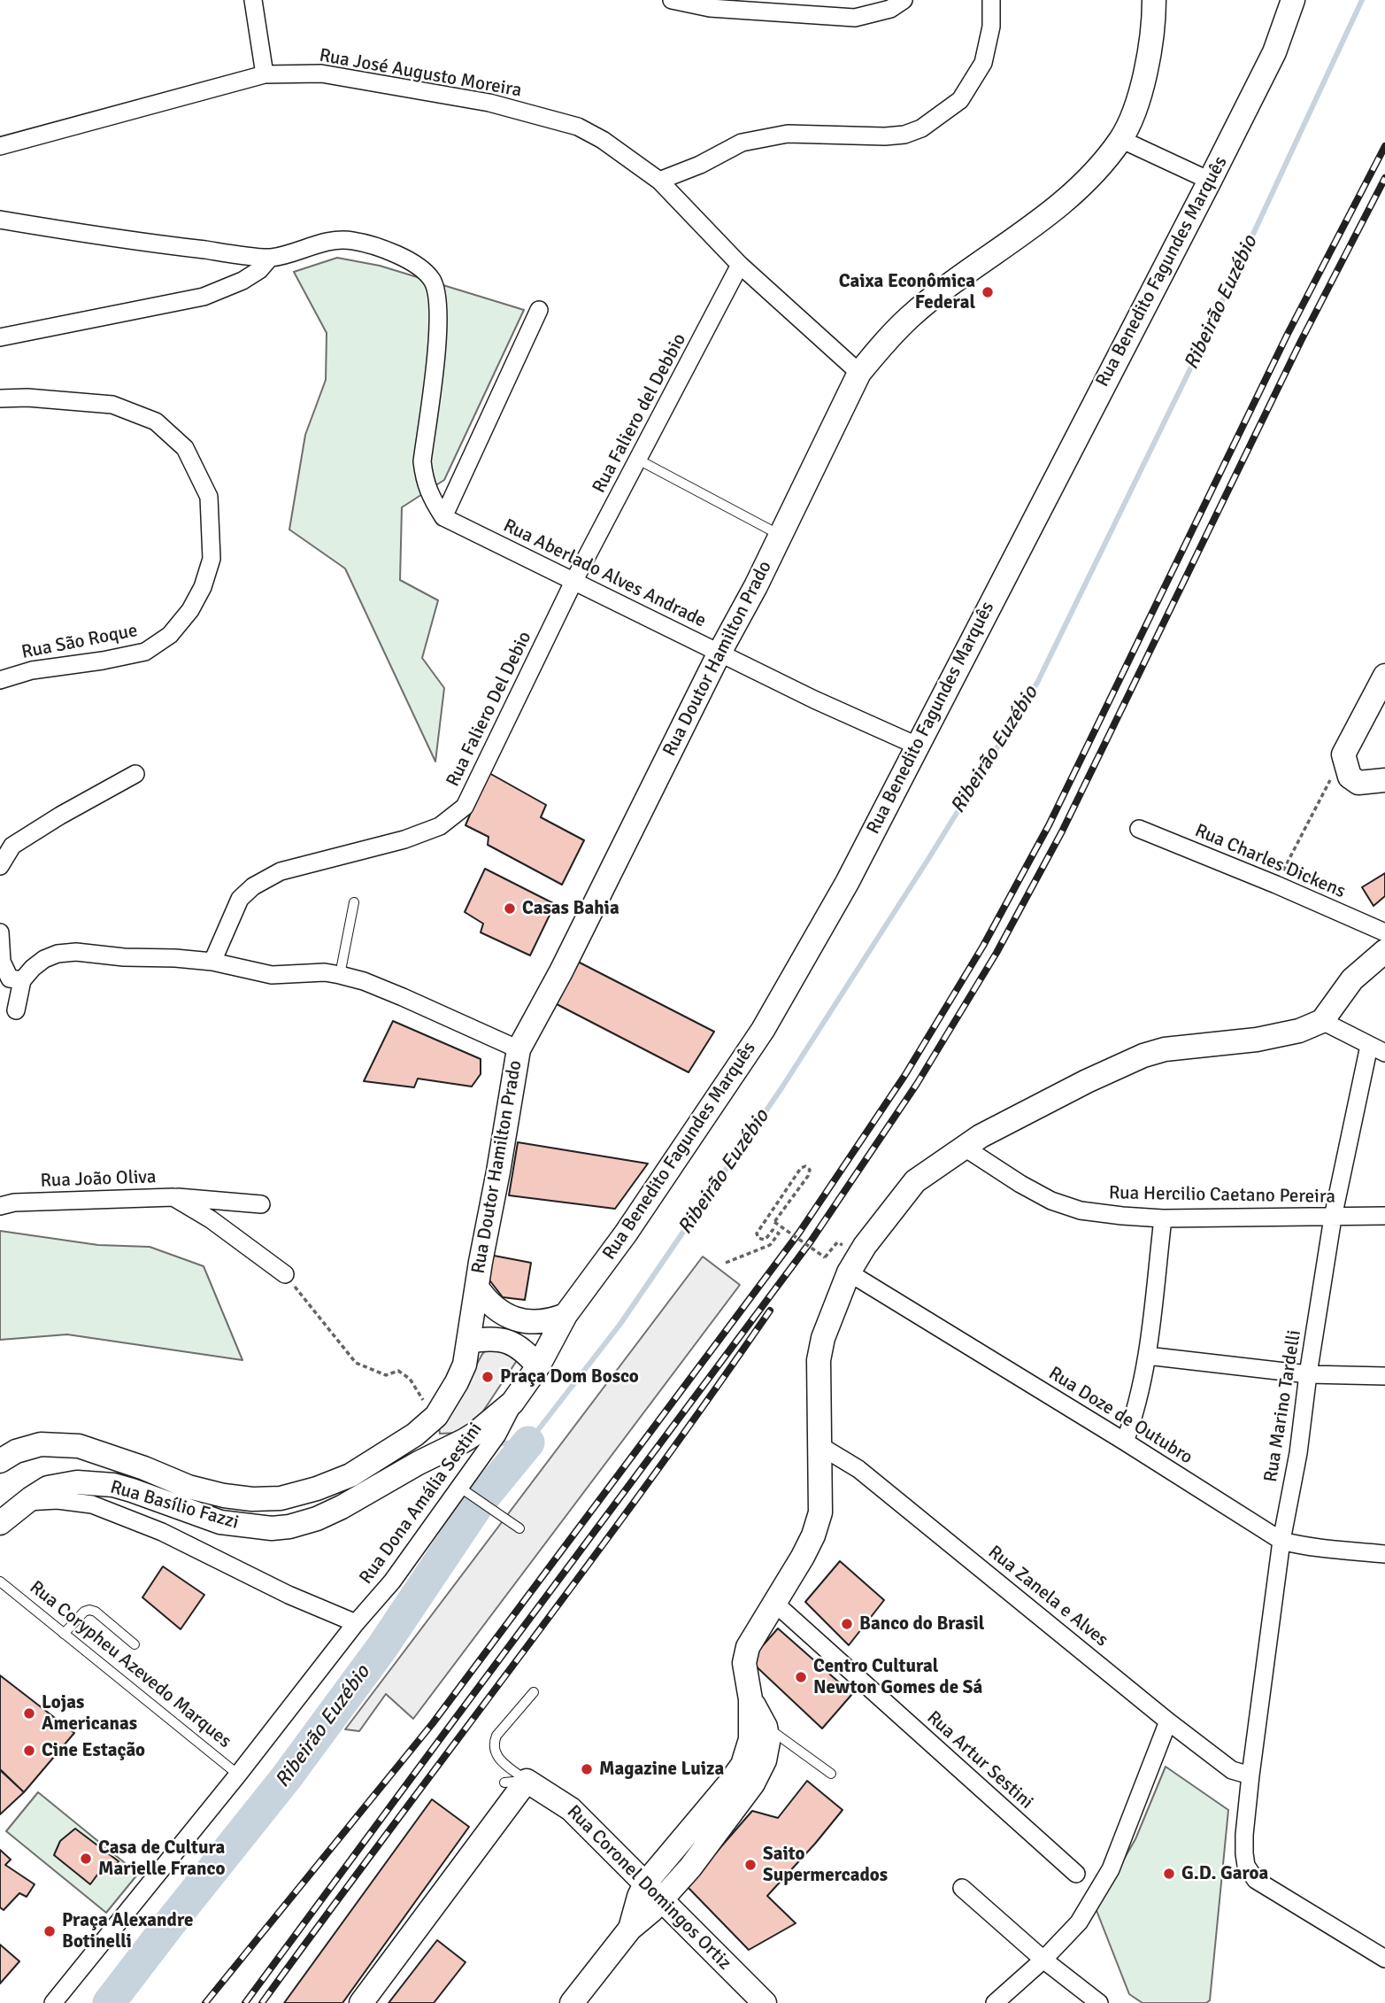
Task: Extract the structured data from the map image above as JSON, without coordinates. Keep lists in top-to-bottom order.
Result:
{
  "streets": {
    "main road": [
      "Rua Benedito Fagundes Marquês",
      "Rua Doutor Hamilton Prado",
      "Rua Basílio Fazzi",
      "Rua Coronel Domingos Ortiz"
    ],
    "street": [
      "Rua José Augusto Moreira",
      "Rua Faliero del Debbio",
      "Rua Aberlado Alves Andrade",
      "Rua São Roque",
      "Rua Faliero Del Debio",
      "Rua Charles Dickens",
      "Rua João Oliva",
      "Rua Hercilio Caetano Pereira",
      "Rua Marino Tardelli",
      "Rua Doze de Outubro",
      "Rua Dona Amália Sestini",
      "Rua Zanela e Alves",
      "Rua Artur Sestini"
    ],
    "lane": ["Rua Corypheu Azevedo Marques"]
  },
  "crossings": [
    ["Rua José Augusto Moreira", "Rua Faliero del Debbio"],
    ["Rua José Augusto Moreira", "Rua Doutor Hamilton Prado"],
    ["Rua Benedito Fagundes Marquês", "Rua Aberlado Alves Andrade"],
    ["Rua Benedito Fagundes Marquês", "Rua Dona Amália Sestini"],
    ["Rua Benedito Fagundes Marquês", "Rua Basílio Fazzi"],
    ["Rua Faliero del Debbio", "Rua Aberlado Alves Andrade"],
    ["Rua Faliero del Debbio", "Rua Faliero Del Debio"],
    ["Rua Aberlado Alves Andrade", "Rua Doutor Hamilton Prado"],
    ["Rua Aberlado Alves Andrade", "Rua Faliero Del Debio"],
    ["Rua Doutor Hamilton Prado", "Rua Basílio Fazzi"],
    ["Rua Hercilio Caetano Pereira", "Rua Marino Tardelli"],
    ["Rua Marino Tardelli", "Rua Doze de Outubro"],
    ["Rua Marino Tardelli", "Rua Zanela e Alves"],
    ["Rua Dona Amália Sestini", "Rua Basílio Fazzi"],
    ["Rua Dona Amália Sestini", "Rua Corypheu Azevedo Marques"]
  ],
  "water": ["Ribeirão Euzébio"],
  "places": [
    "Caixa Econômica Federal",
    "Casas Bahia",
    "Praça Dom Bosco",
    "Banco do Brasil",
    "Centro Cultural Newton Gomes de Sá",
    "Lojas Americanas",
    "Cine Estação",
    "Magazine Luiza",
    "Casa de Cultura Marielle Franco",
    "Saito Supermercados",
    "G.D. Garoa",
    "Praça Alexandre Botinelli"
  ]
}
